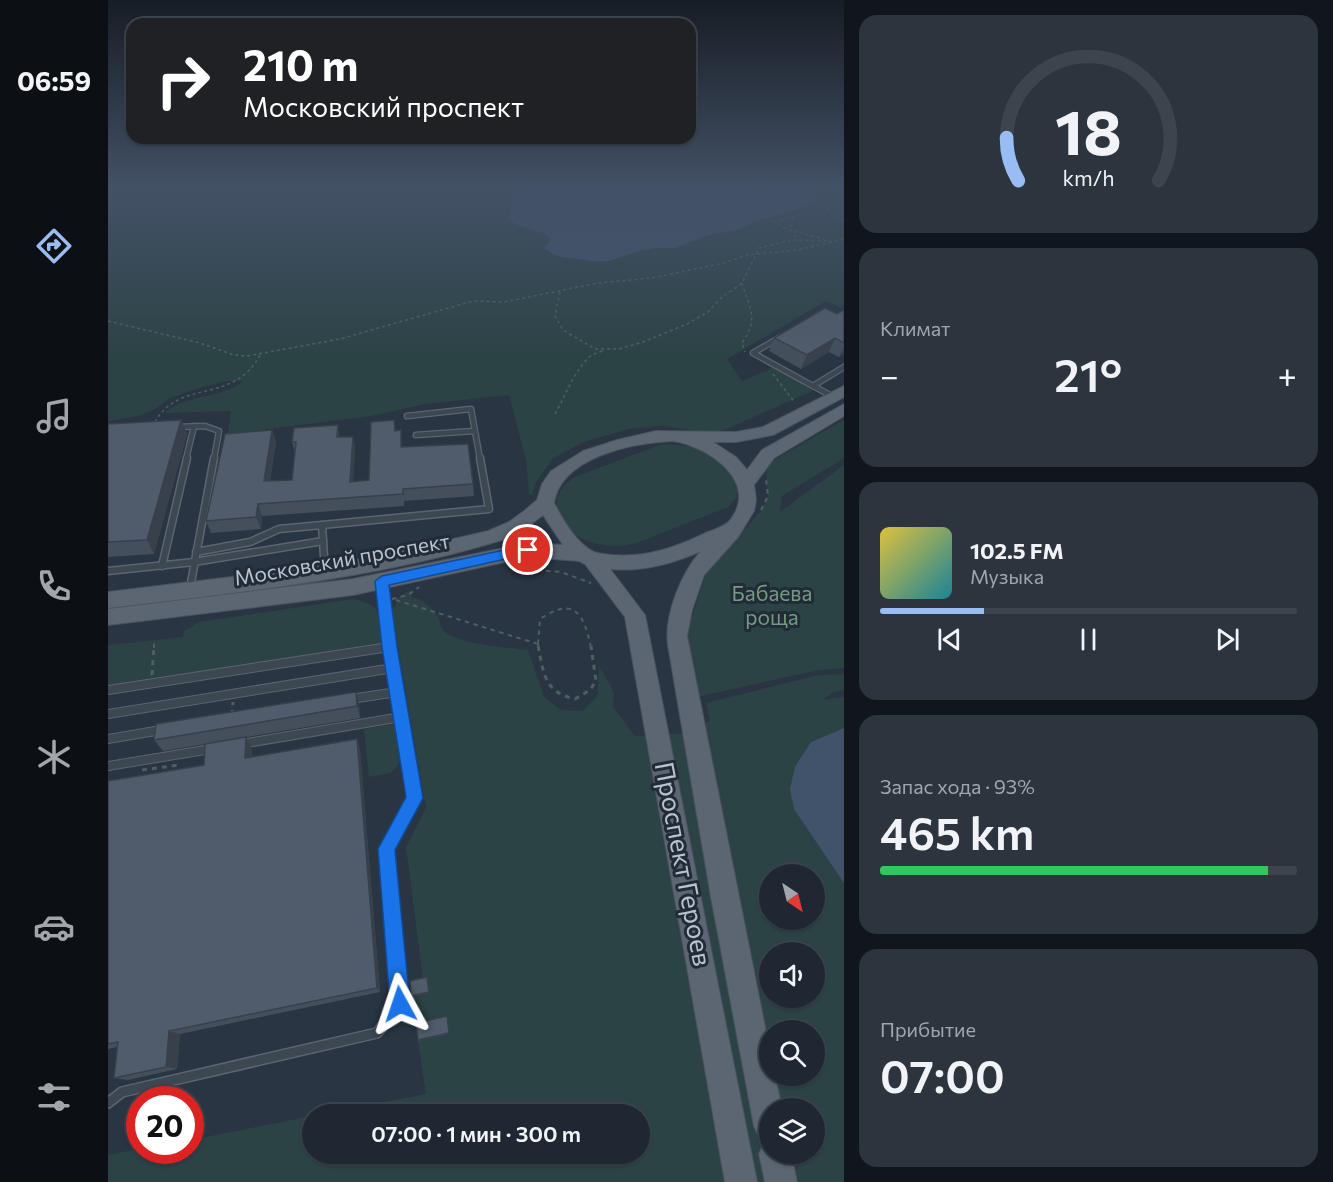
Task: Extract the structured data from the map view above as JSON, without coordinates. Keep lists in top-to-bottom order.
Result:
{
  "streets": {
    "main road": ["Московский проспект", "Проспект Героев"]
  },
  "crossings": [
    ["Московский проспект", "Проспект Героев"]
  ],
  "parks": ["Бабаева роща"],
  "north": "bottom right",
  "page": {
    "tabs": "06:59",
    "turn": ["210 m", "Московский проспект"],
    "tile": [
      "Климат",
      ["Запас хода · 93%", "465 km"],
      ["Прибытие", "07:00"]
    ],
    "heat": ["−", "21°", "+"],
    "song": ["102.5 FM", "Музыка"],
    "limit": "20",
    "trip": "07:00 · 1 мин · 300 m",
    "gauge": ["18", "km/h"]
  }
}
